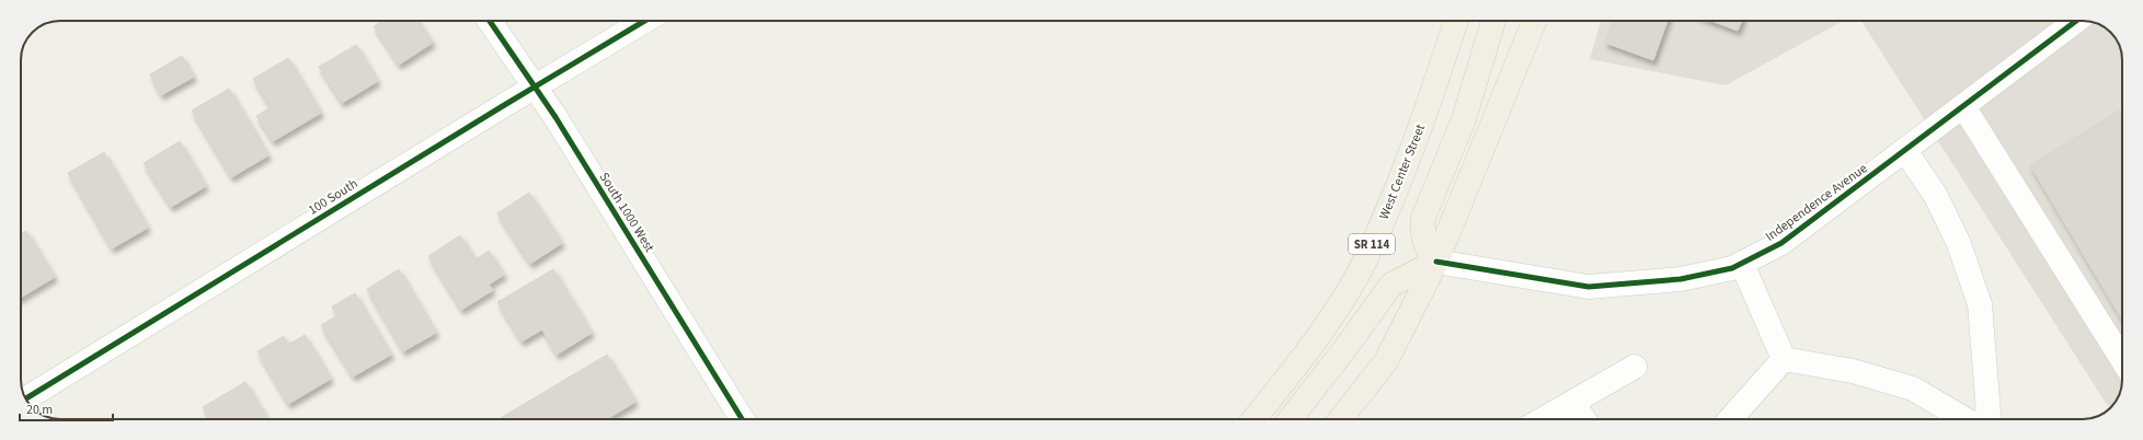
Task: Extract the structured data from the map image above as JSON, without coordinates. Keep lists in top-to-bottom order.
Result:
{
  "streets": {
    "main road": ["West Center Street", "SR 114"],
    "street": ["100 South", "Independence Avenue", "South 1000 West"]
  },
  "crossings": [
    ["100 South", "South 1000 West"]
  ],
  "scale_bar": "20 m"
}
